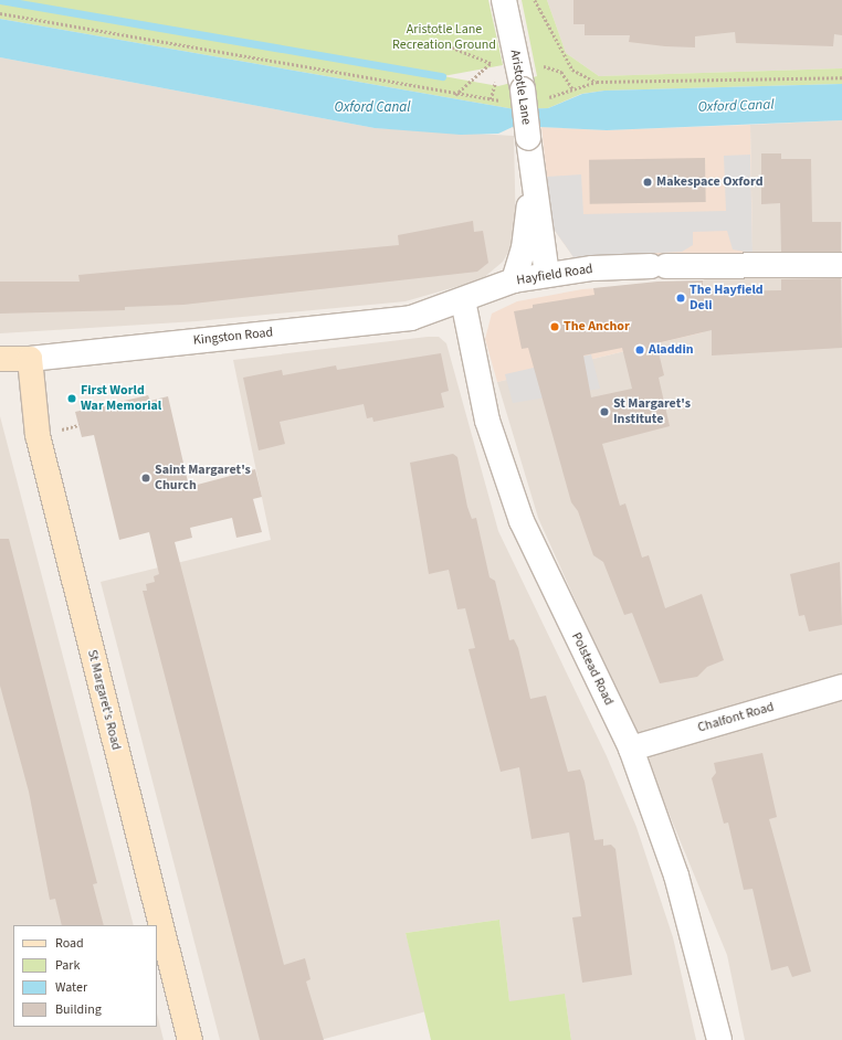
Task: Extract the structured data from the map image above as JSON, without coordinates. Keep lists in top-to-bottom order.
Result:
{
  "streets": {
    "street": [
      "Aristotle Lane",
      "Hayfield Road",
      "Kingston Road",
      "Polstead Road",
      "St Margaret's Road",
      "Chalfont Road"
    ]
  },
  "crossings": [
    ["Aristotle Lane", "Hayfield Road"],
    ["Hayfield Road", "Kingston Road"],
    ["Hayfield Road", "Polstead Road"],
    ["Kingston Road", "Polstead Road"],
    ["Kingston Road", "St Margaret's Road"],
    ["Polstead Road", "Chalfont Road"]
  ],
  "water": ["Oxford Canal"],
  "parks": ["Aristotle Lane Recreation Ground"],
  "places": [
    "Makespace Oxford",
    "The Hayfield Deli",
    "The Anchor",
    "Aladdin",
    "First World War Memorial",
    "St Margaret's Institute",
    "Saint Margaret's Church"
  ],
  "legend": [
    "Road",
    "Park",
    "Water",
    "Building"
  ]
}
